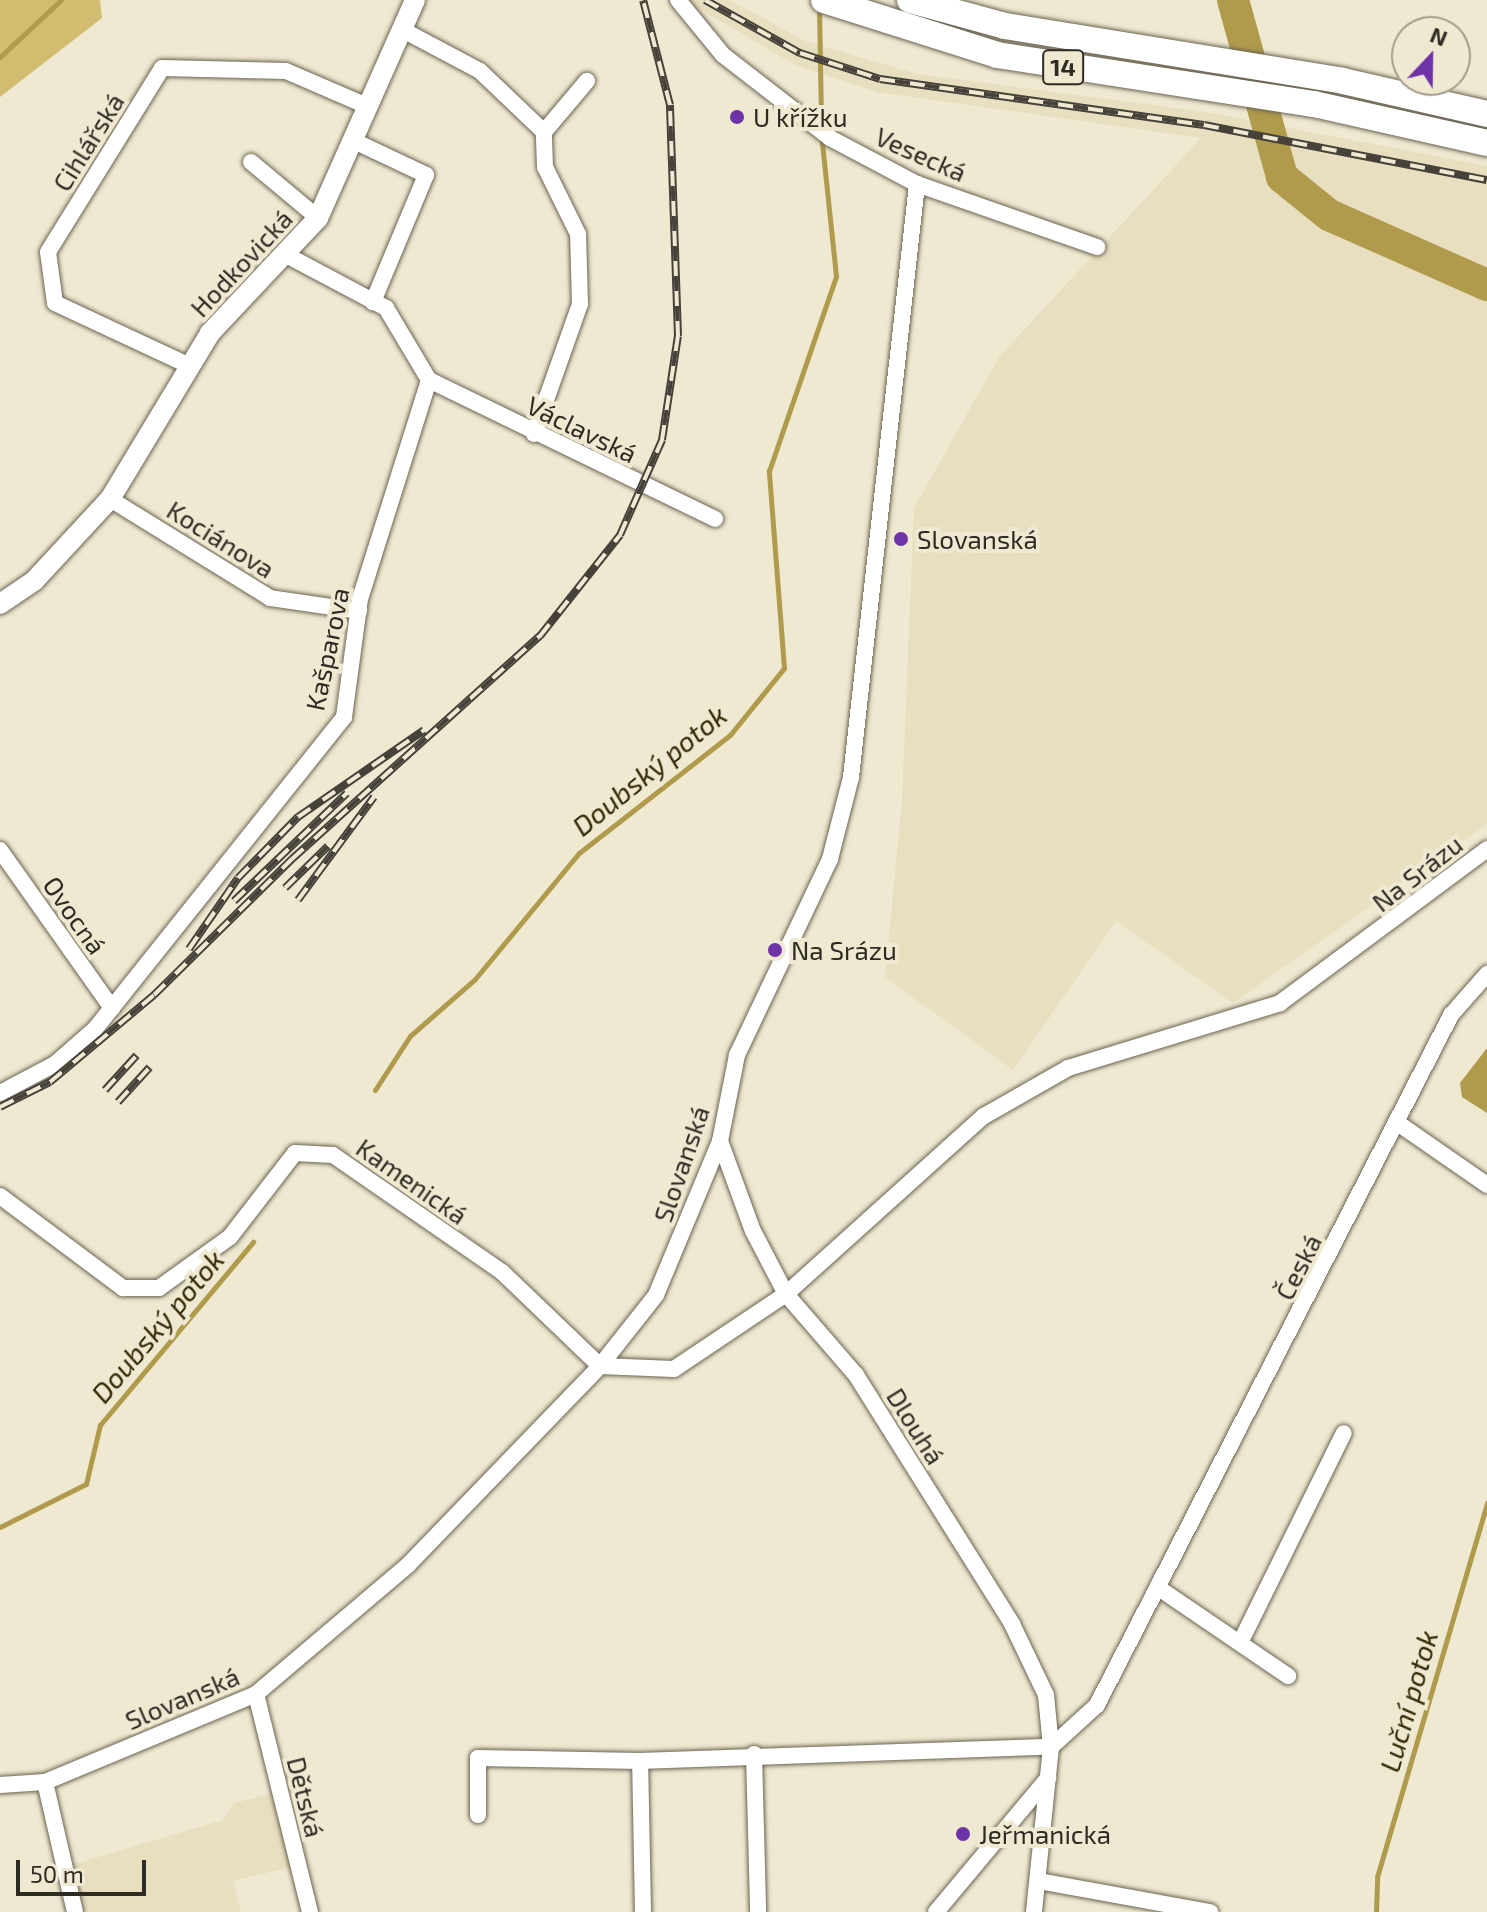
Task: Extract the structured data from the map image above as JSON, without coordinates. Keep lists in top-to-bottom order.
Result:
{
  "streets": {
    "highway": ["14"],
    "street": [
      "Cihlářská",
      "Vesecká",
      "Hodkovická",
      "Václavská",
      "Kociánova",
      "Kašparova",
      "Na Srázu",
      "Ovocná",
      "Slovanská",
      "Kamenická",
      "Česká",
      "Dlouhá",
      "Dětská"
    ]
  },
  "crossings": [
    ["Cihlářská", "Hodkovická"],
    ["Vesecká", "Slovanská"],
    ["Hodkovická", "Kociánova"],
    ["Václavská", "Kašparova"],
    ["Kociánova", "Kašparova"],
    ["Kašparova", "Ovocná"],
    ["Na Srázu", "Slovanská"],
    ["Na Srázu", "Kamenická"],
    ["Na Srázu", "Dlouhá"],
    ["Slovanská", "Kamenická"],
    ["Slovanská", "Dlouhá"],
    ["Slovanská", "Dětská"],
    ["Česká", "Dlouhá"]
  ],
  "water": ["Doubský potok", "Luční potok"],
  "places": [
    "U křížku",
    "Slovanská",
    "Na Srázu",
    "Jeřmanická"
  ],
  "scale_bar": "50 m",
  "north": "top"
}
